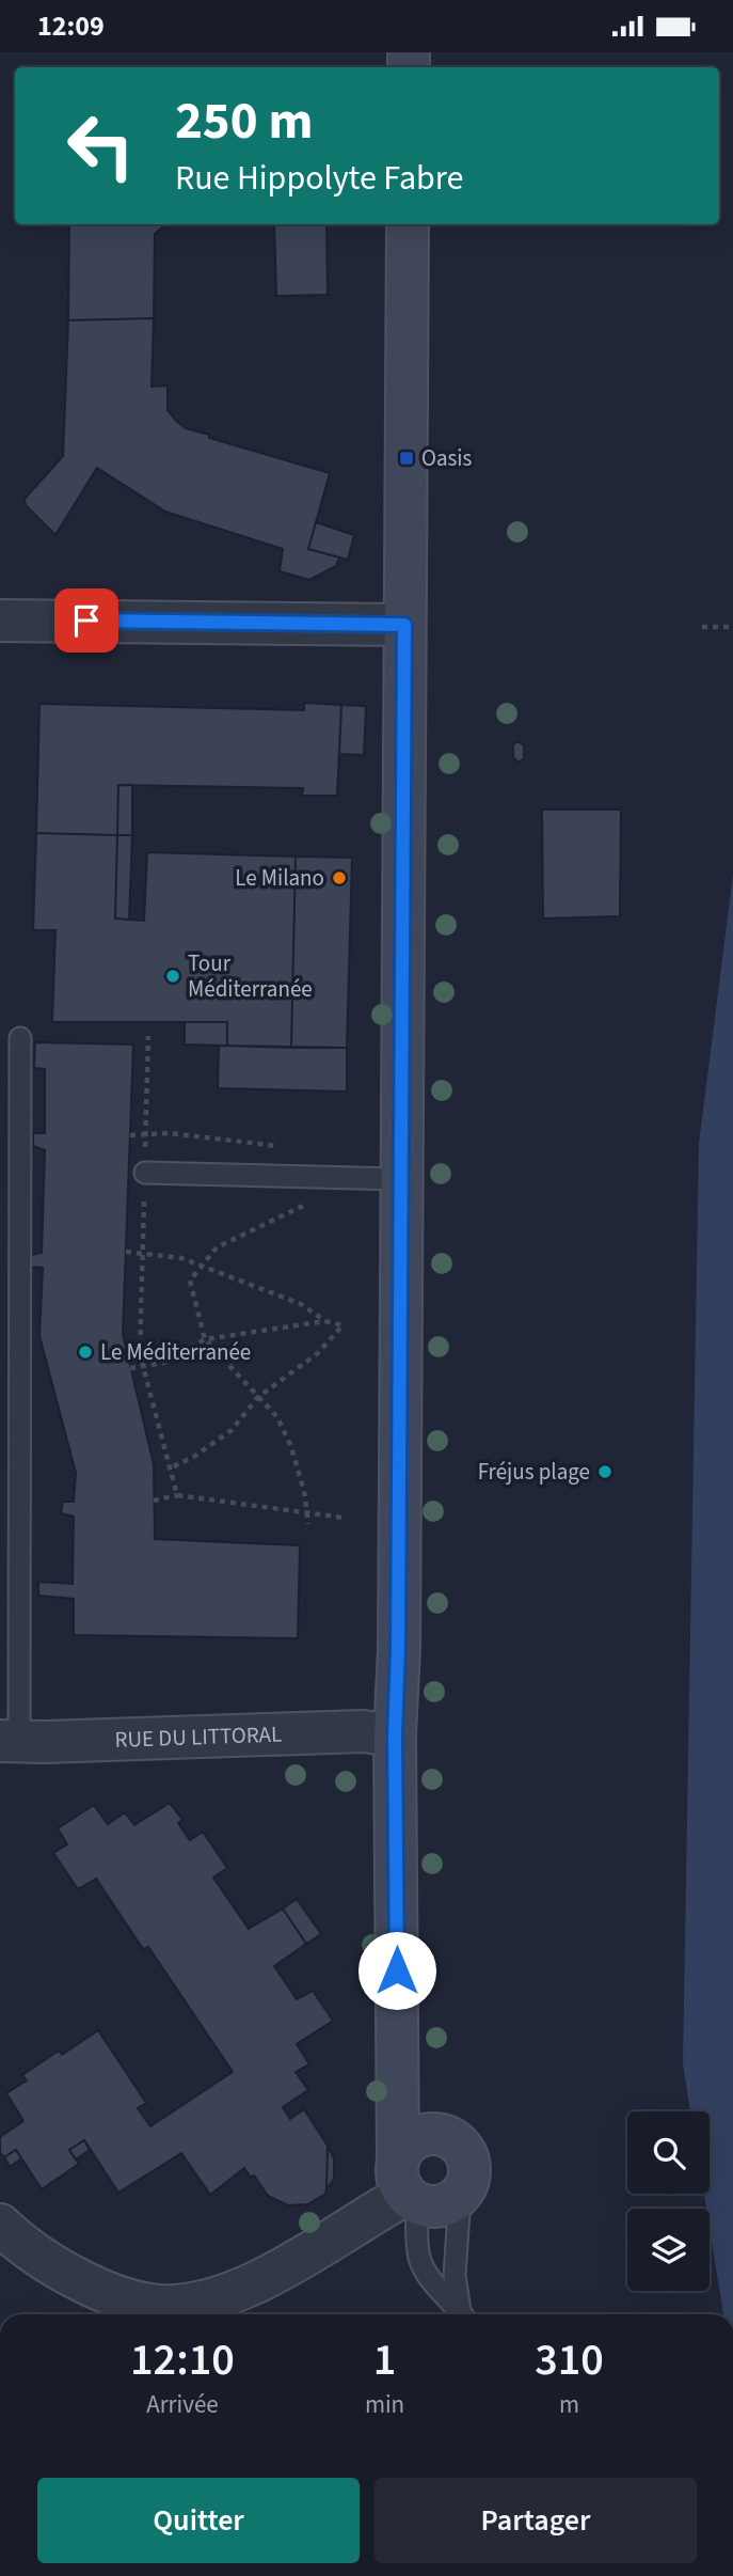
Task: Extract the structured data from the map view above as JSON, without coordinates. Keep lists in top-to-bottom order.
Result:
{
  "streets": {
    "street": ["RUE DU LITTORAL"]
  },
  "places": {
    "transit": ["Oasis"],
    "other": [
      "Le Milano",
      "Tour Méditerranée",
      "Le Méditerranée",
      "Fréjus plage"
    ]
  },
  "page": {
    "status": "12:09",
    "turn": ["250 m", "Rue Hippolyte Fabre"],
    "eta": [
      "12:10",
      "Arrivée",
      "1",
      "min",
      "310",
      "m"
    ],
    "buttons": ["Quitter", "Partager"]
  }
}
